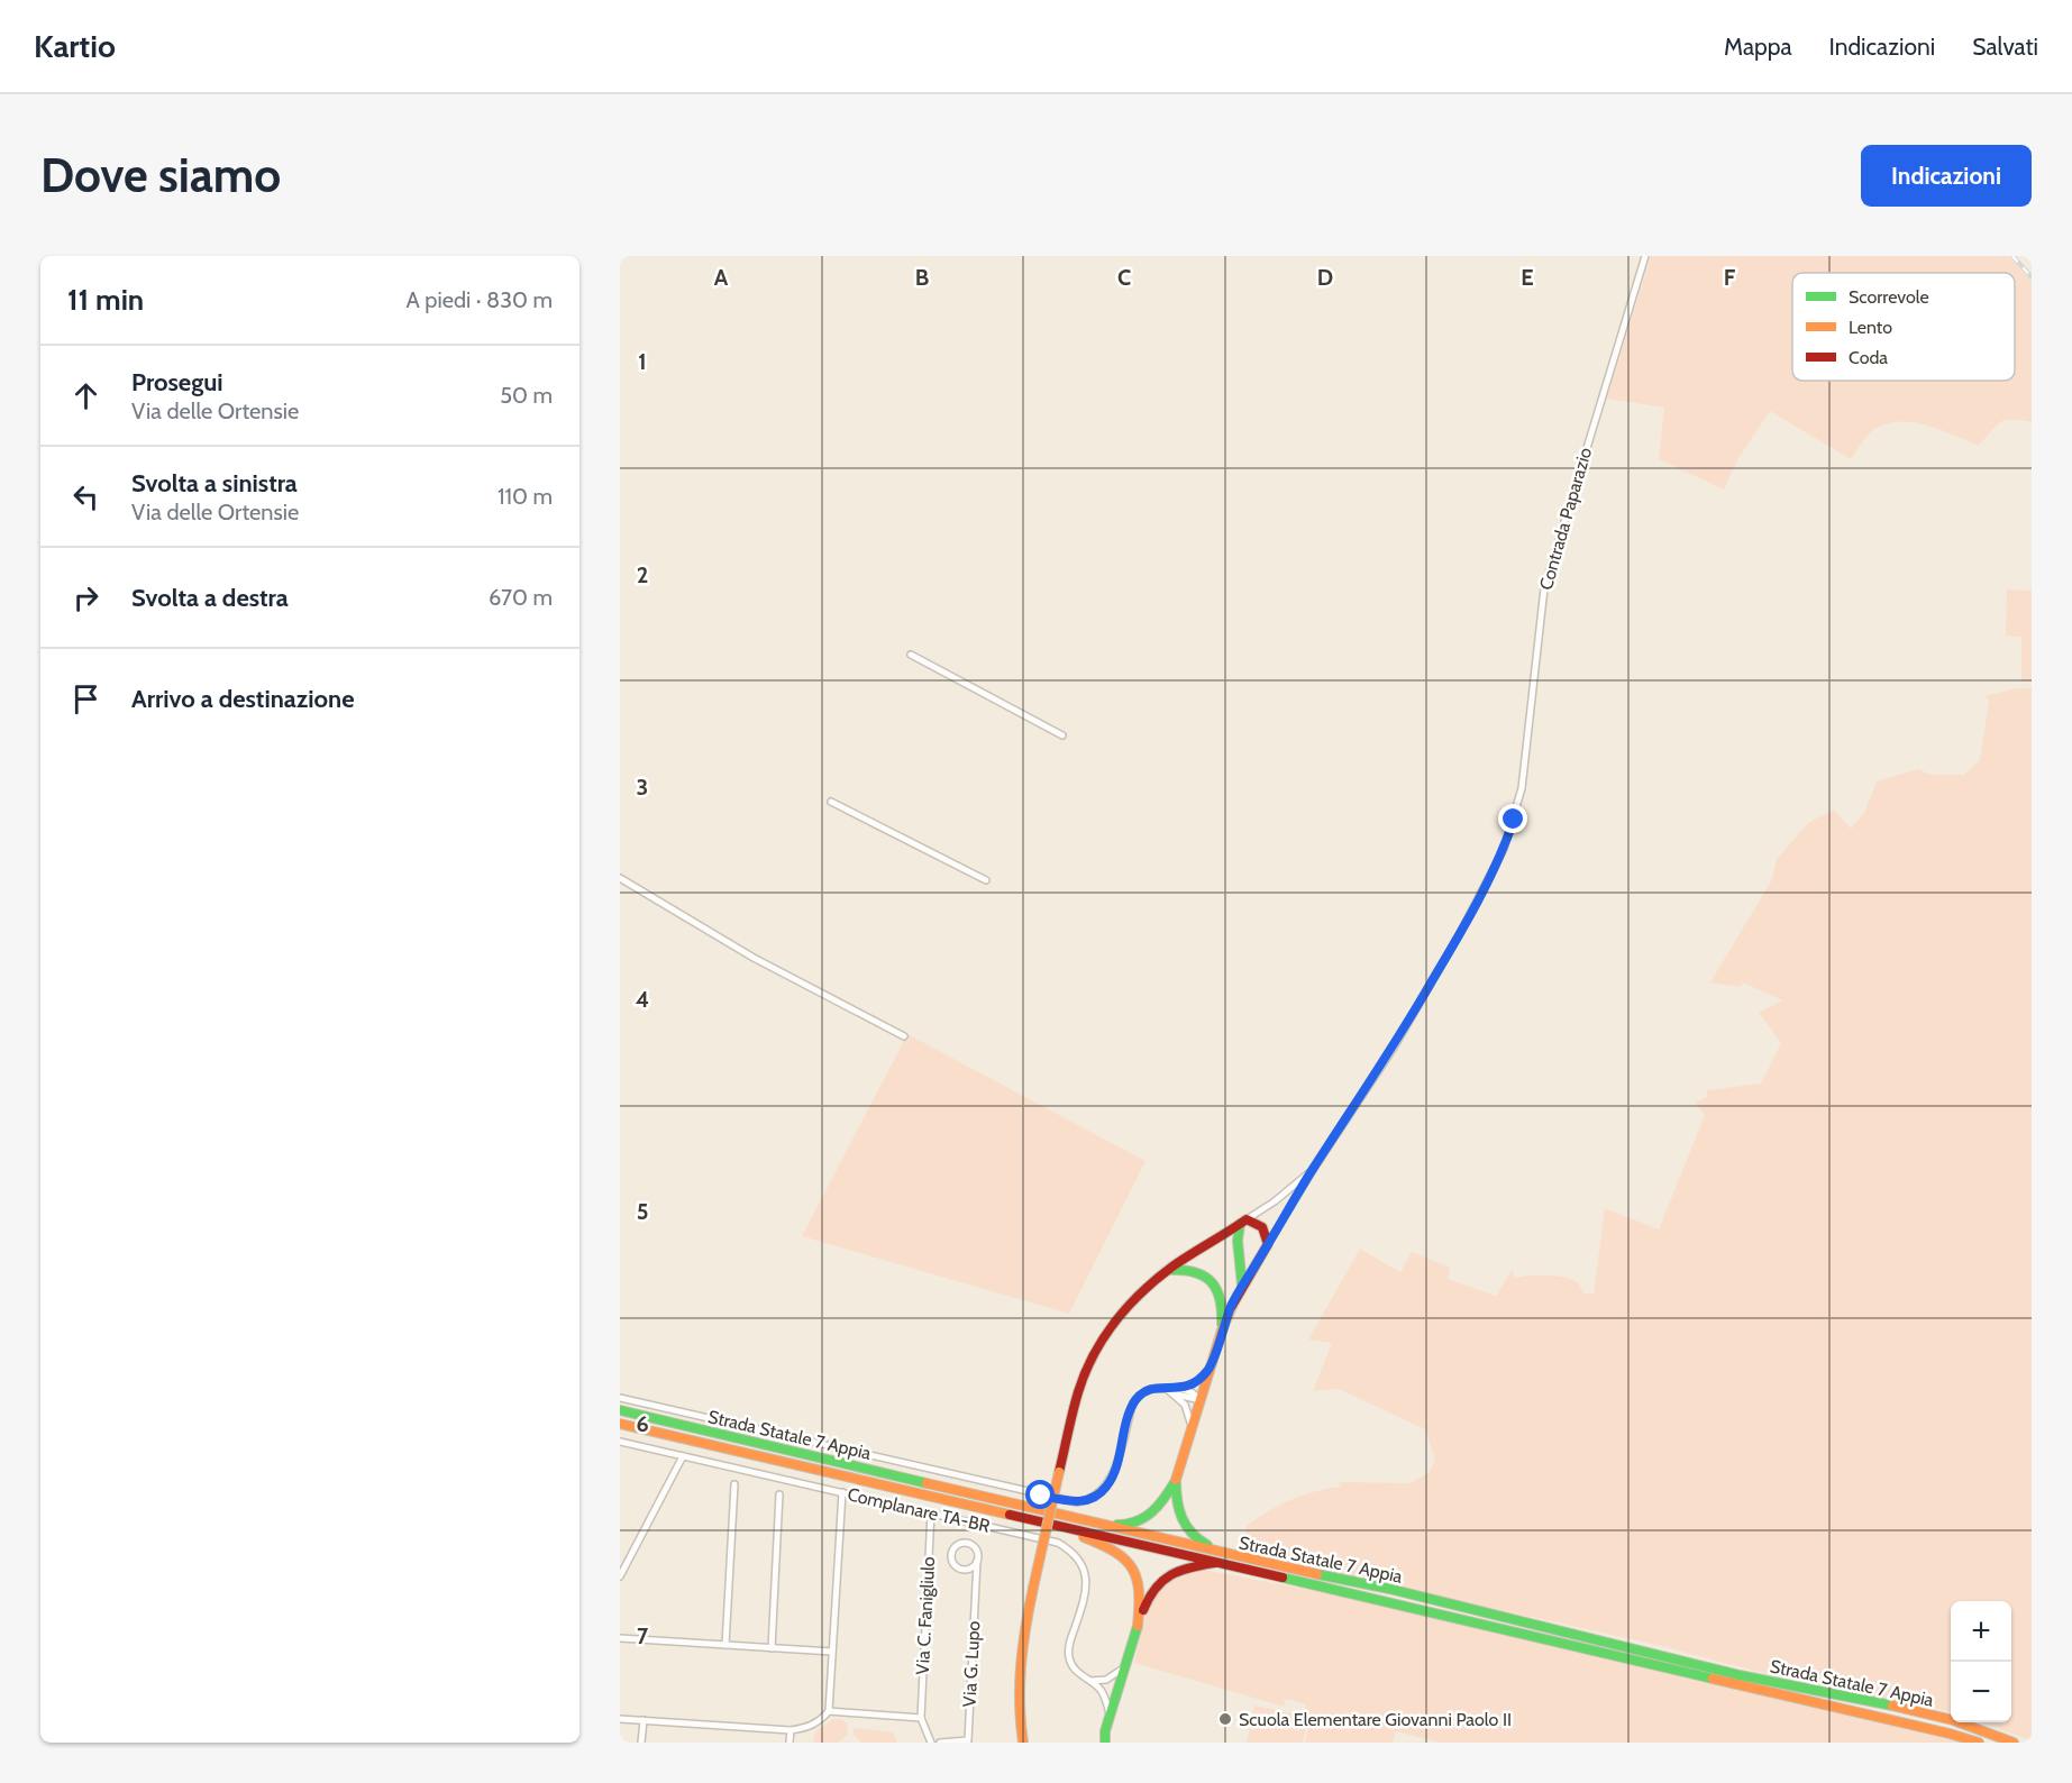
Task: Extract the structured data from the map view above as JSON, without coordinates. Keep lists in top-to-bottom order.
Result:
{
  "streets": {
    "main road": ["Strada Statale 7 Appia"],
    "street": [
      "Contrada Paparazio",
      "Complanare TA-BR",
      "Via C. Fanigliulo",
      "Via G. Lupo"
    ]
  },
  "crossings": [
    ["Complanare TA-BR", "Via C. Fanigliulo"]
  ],
  "places": ["Scuola Elementare Giovanni Paolo II"],
  "legend": ["Scorrevole", "Lento", "Coda"],
  "page": {
    "header": "Kartio",
    "nav": ["Mappa", "Indicazioni", "Salvati"],
    "buttons": "Indicazioni",
    "title": "Dove siamo",
    "heading": ["11 min", "A piedi · 830 m"],
    "list": [
      ["Prosegui", "Via delle Ortensie", "50 m"],
      ["Svolta a sinistra", "Via delle Ortensie", "110 m"],
      ["Svolta a destra", "670 m"],
      "Arrivo a destinazione"
    ],
    "map_buttons": ["+", "−"]
  },
  "grid": {
    "columns": [
      "A",
      "B",
      "C",
      "D",
      "E",
      "F"
    ],
    "rows": [
      "1",
      "2",
      "3",
      "4",
      "5",
      "6",
      "7"
    ]
  }
}
